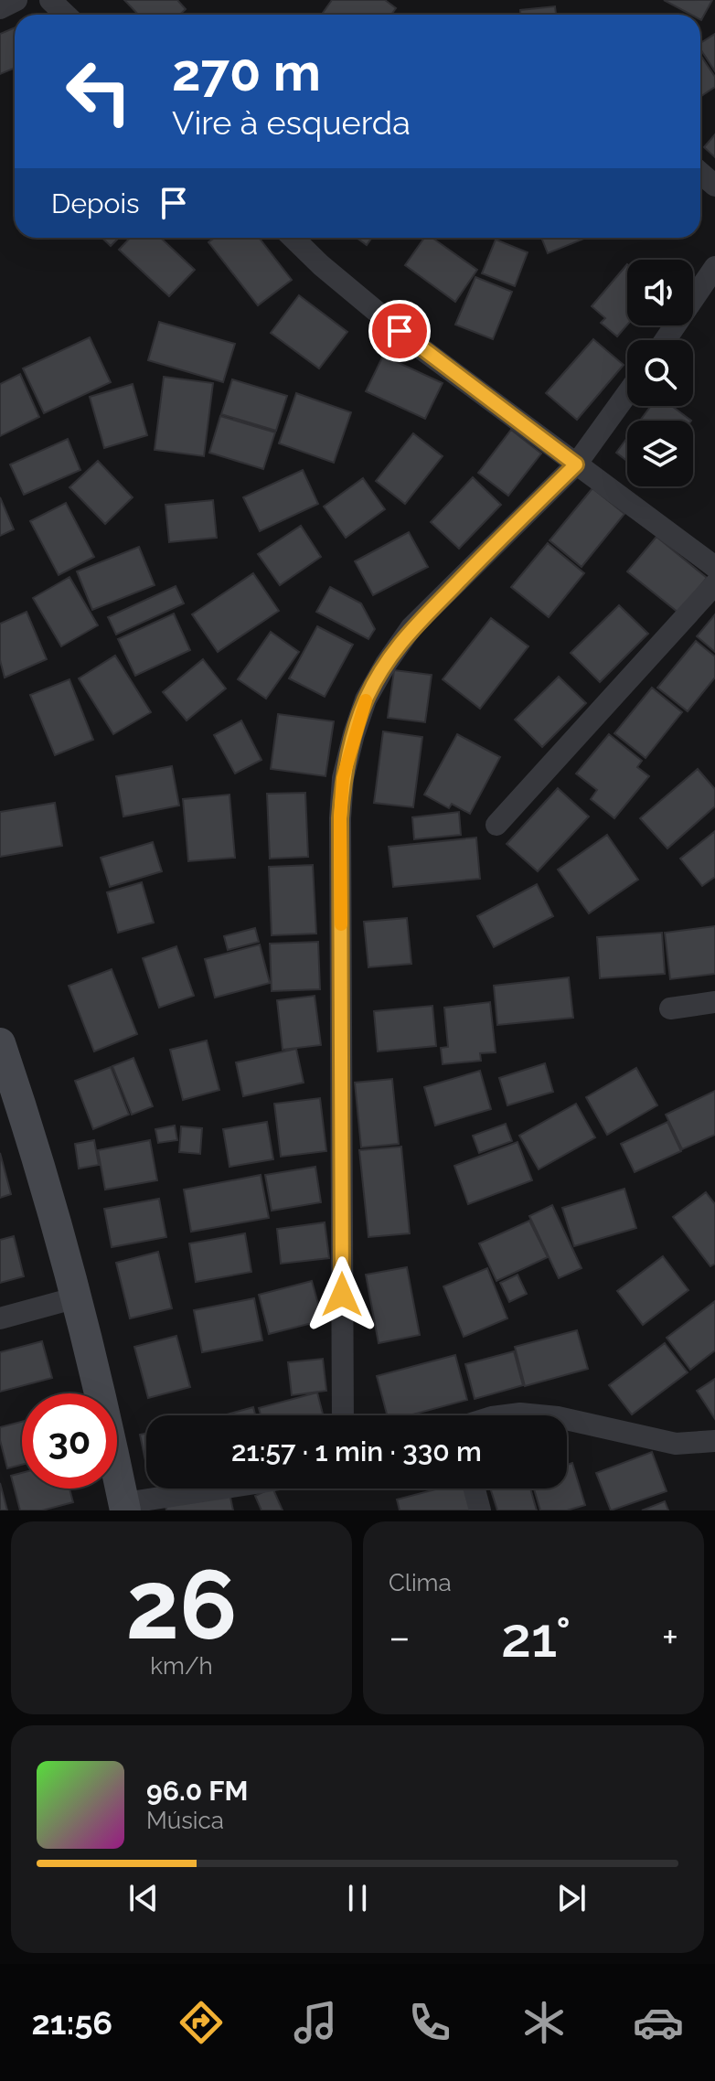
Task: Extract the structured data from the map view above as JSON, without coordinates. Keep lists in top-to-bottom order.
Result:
{
  "page": {
    "turn": ["270 m", "Vire à esquerda"],
    "then": "Depois",
    "limit": "30",
    "trip": "21:57 · 1 min · 330 m",
    "tile": [
      ["26", "km/h"],
      "Clima"
    ],
    "heat": ["−", "21°", "+"],
    "song": ["96.0 FM", "Música"],
    "tabs": "21:56"
  }
}
